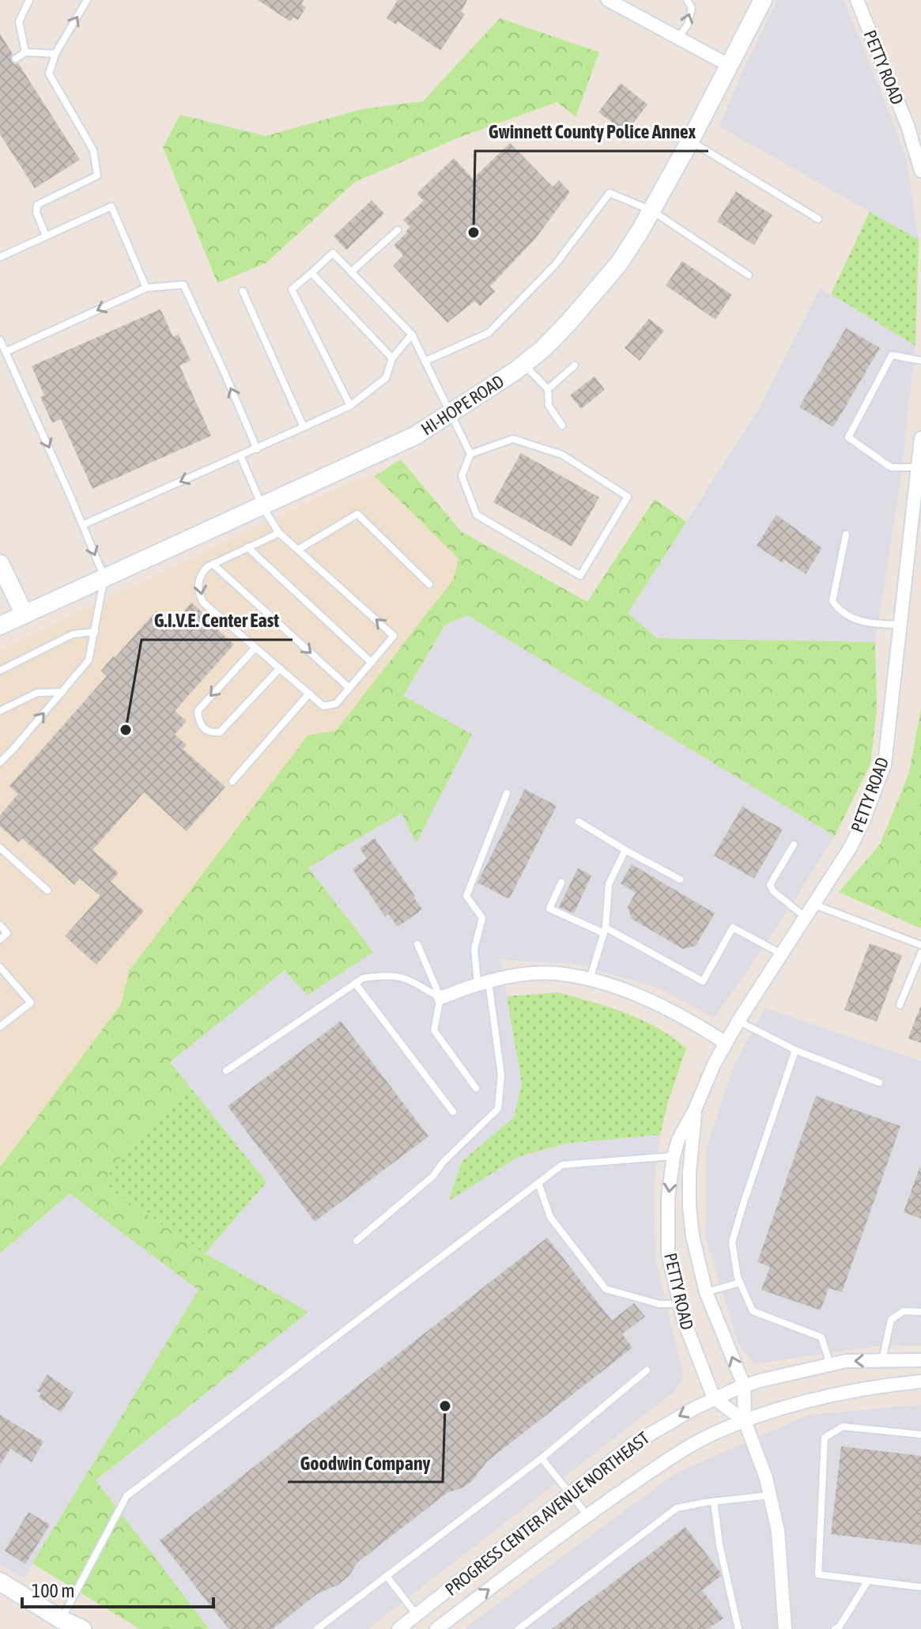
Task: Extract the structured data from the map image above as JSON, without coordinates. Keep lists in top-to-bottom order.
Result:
{
  "streets": {
    "street": ["PETTY ROAD", "HI-HOPE ROAD", "PROGRESS CENTER AVENUE NORTHEAST"]
  },
  "crossings": [
    ["PETTY ROAD", "PROGRESS CENTER AVENUE NORTHEAST"]
  ],
  "places": ["Gwinnett County Police Annex", "G.I.V.E. Center East", "Goodwin Company"],
  "scale_bar": "100 m"
}
